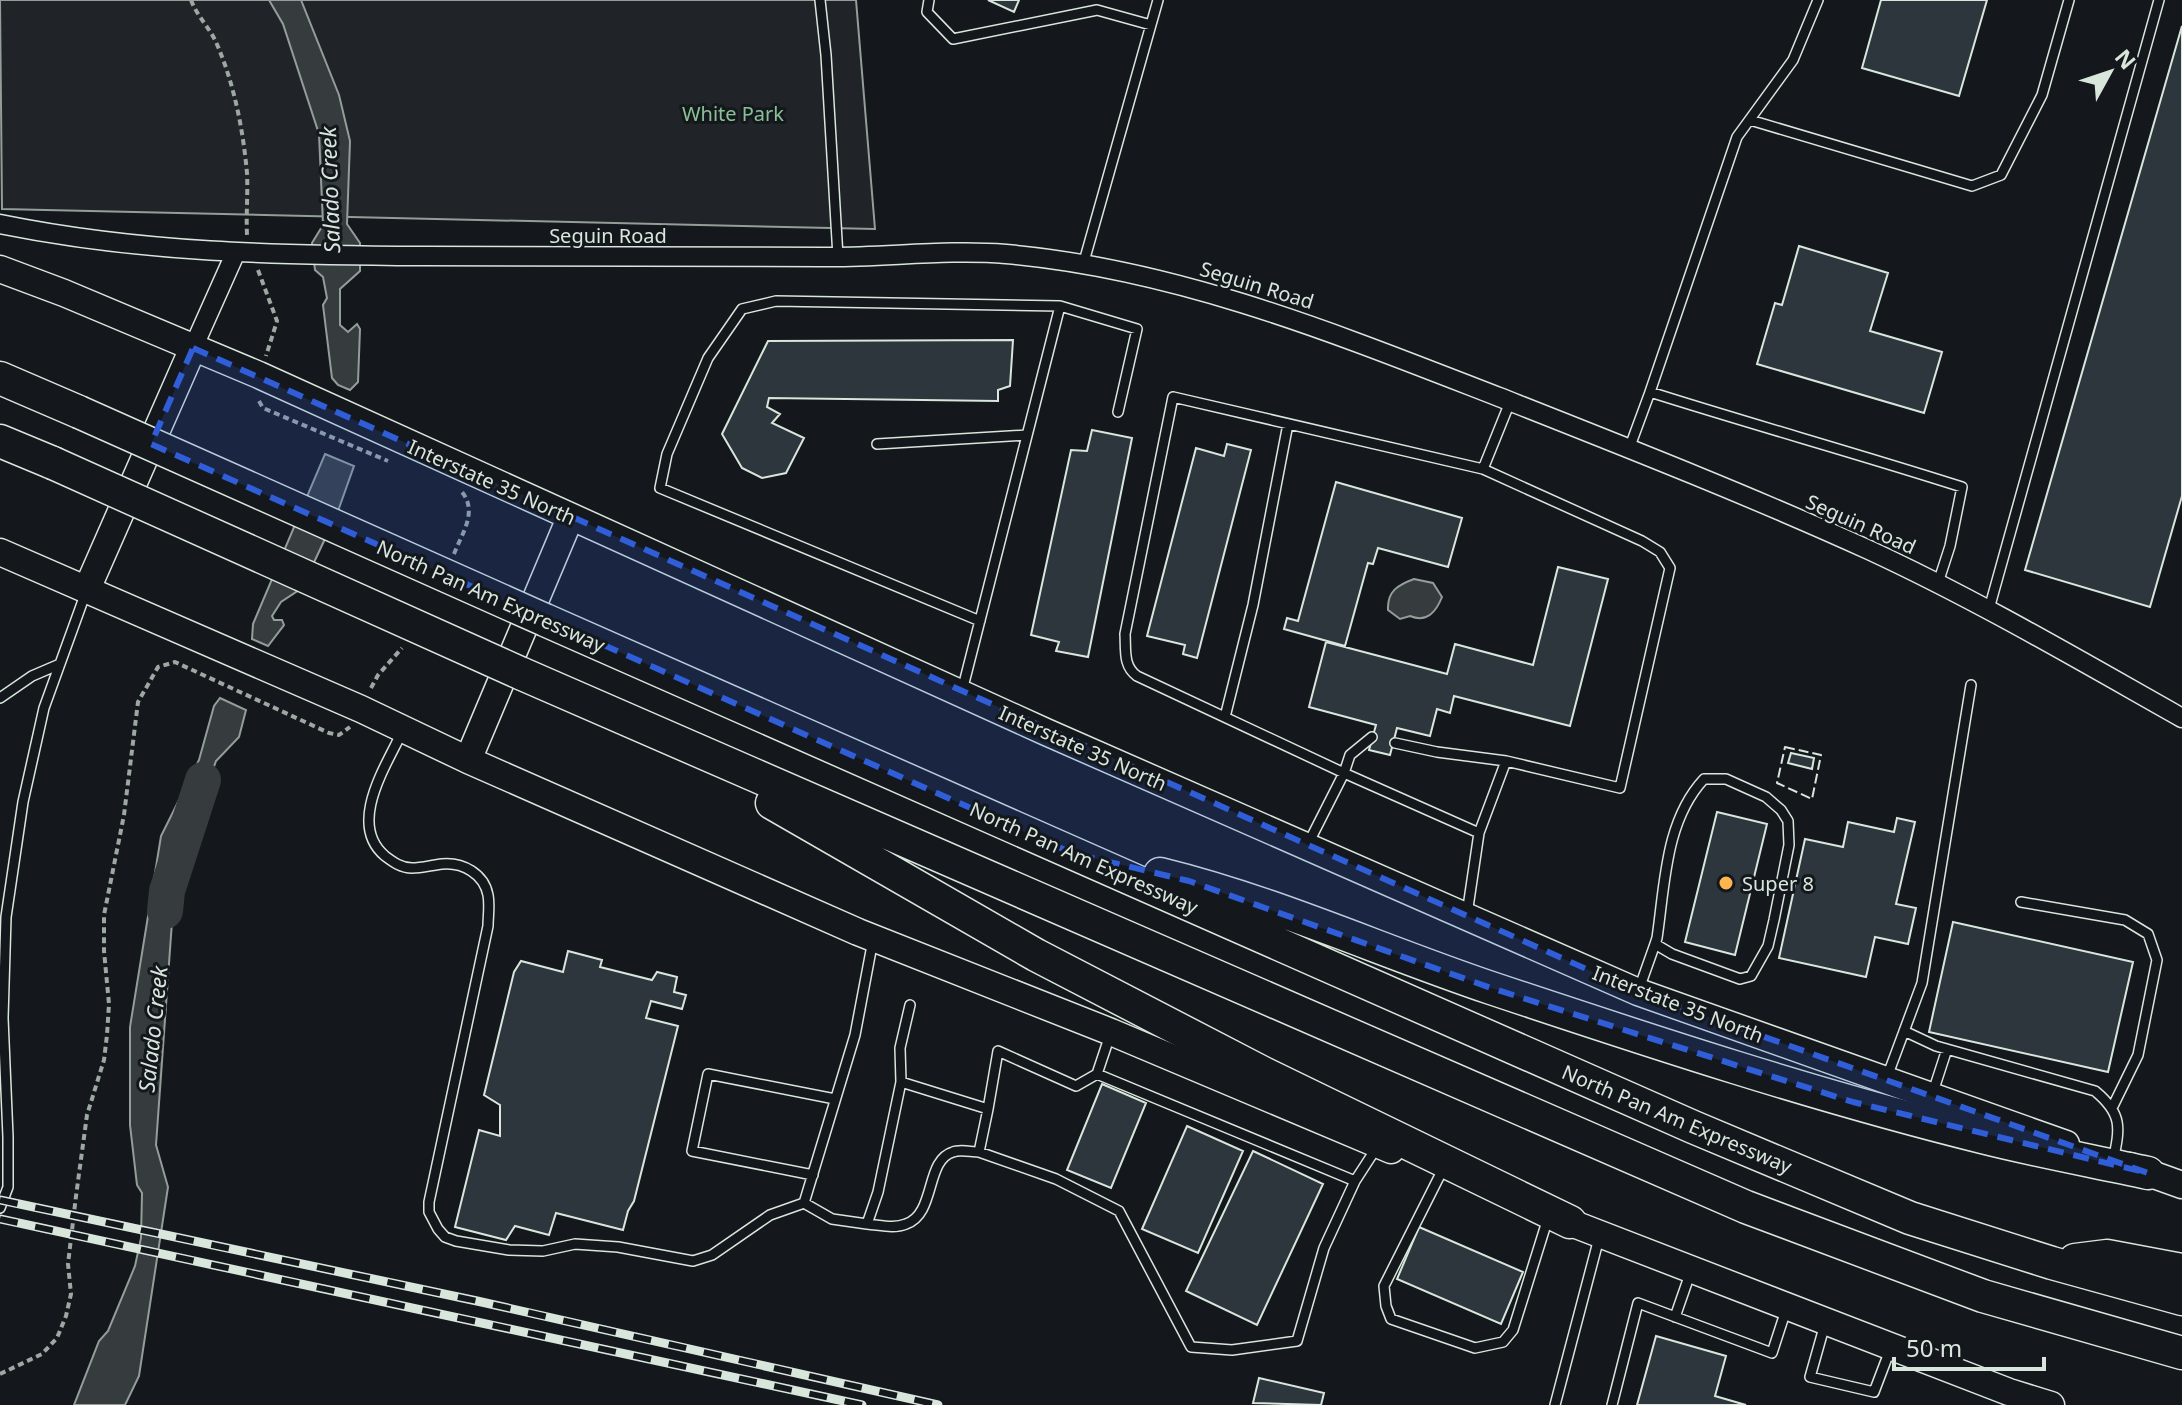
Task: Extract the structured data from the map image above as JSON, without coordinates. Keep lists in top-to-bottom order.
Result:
{
  "streets": {
    "highway": ["North Pan Am Expressway"],
    "main road": ["Interstate 35 North"],
    "street": ["Seguin Road"]
  },
  "water": ["Salado Creek"],
  "parks": ["White Park"],
  "places": ["Super 8"],
  "scale_bar": "50 m",
  "north": "top right"
}
